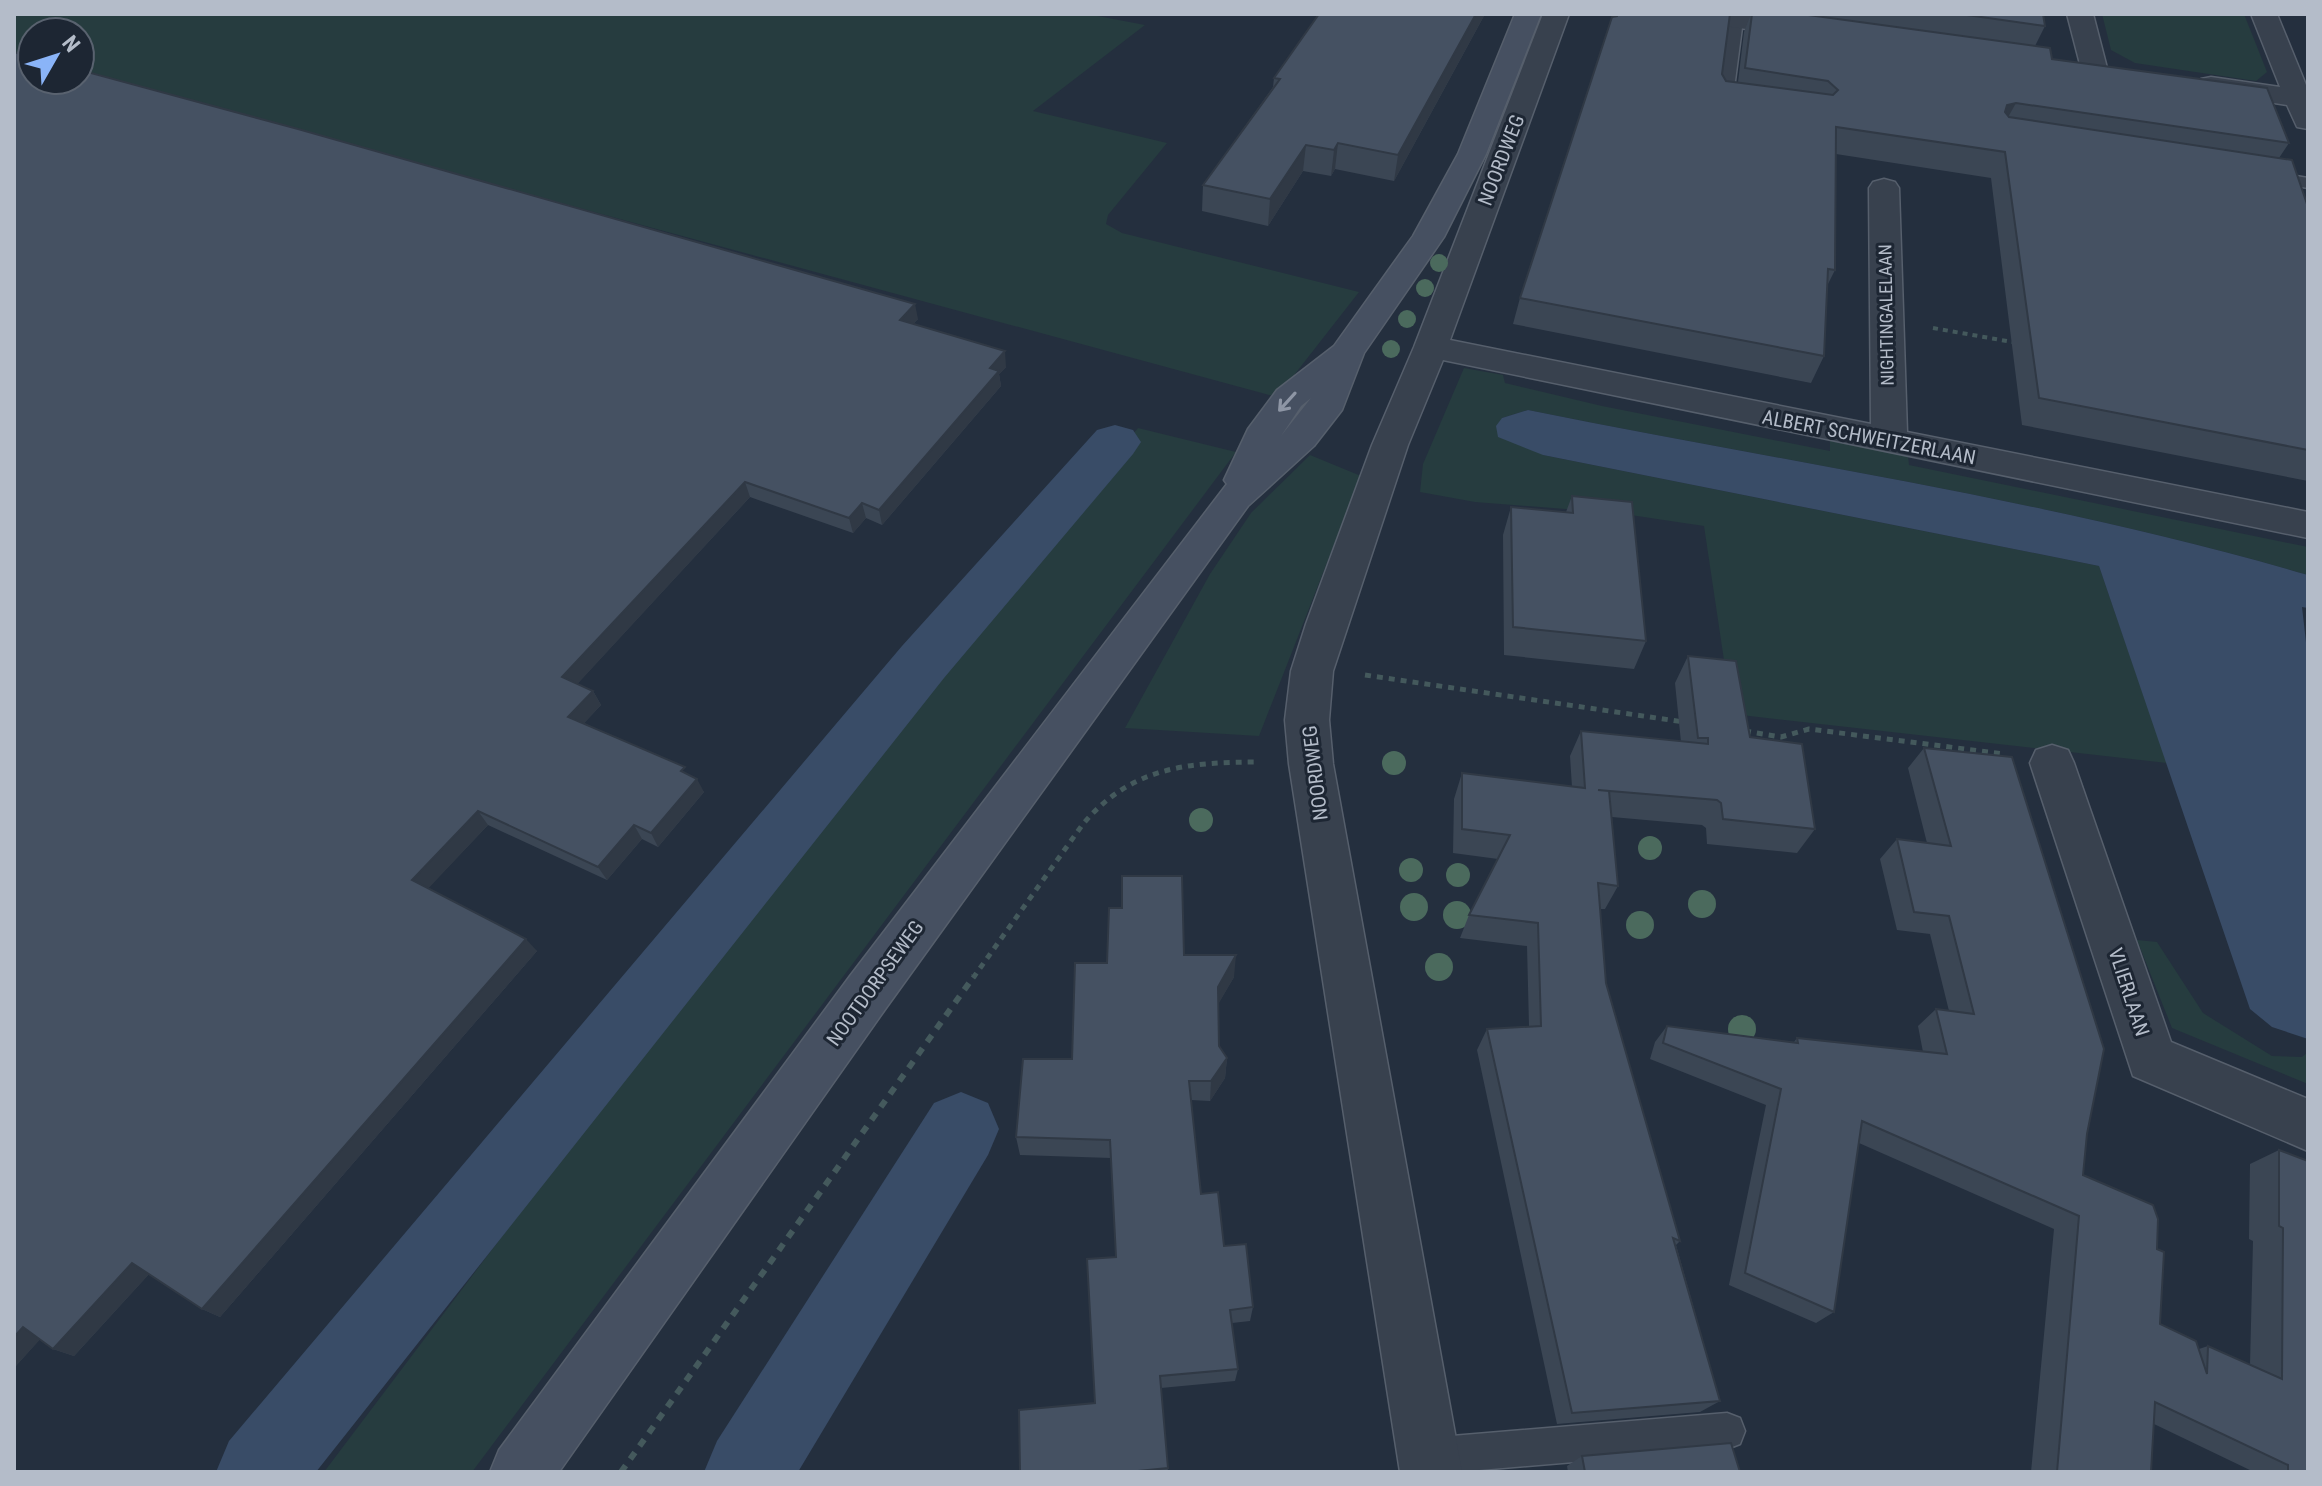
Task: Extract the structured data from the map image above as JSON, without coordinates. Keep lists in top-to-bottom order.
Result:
{
  "streets": {
    "main road": ["NOORDWEG", "NOOTDORPSEWEG"],
    "street": ["NIGHTINGALELAAN", "ALBERT SCHWEITZERLAAN", "VLIERLAAN"]
  },
  "crossings": [
    ["NOORDWEG", "ALBERT SCHWEITZERLAAN"],
    ["NOORDWEG", "NOOTDORPSEWEG"],
    ["NIGHTINGALELAAN", "ALBERT SCHWEITZERLAAN"]
  ],
  "north": "top right"
}
